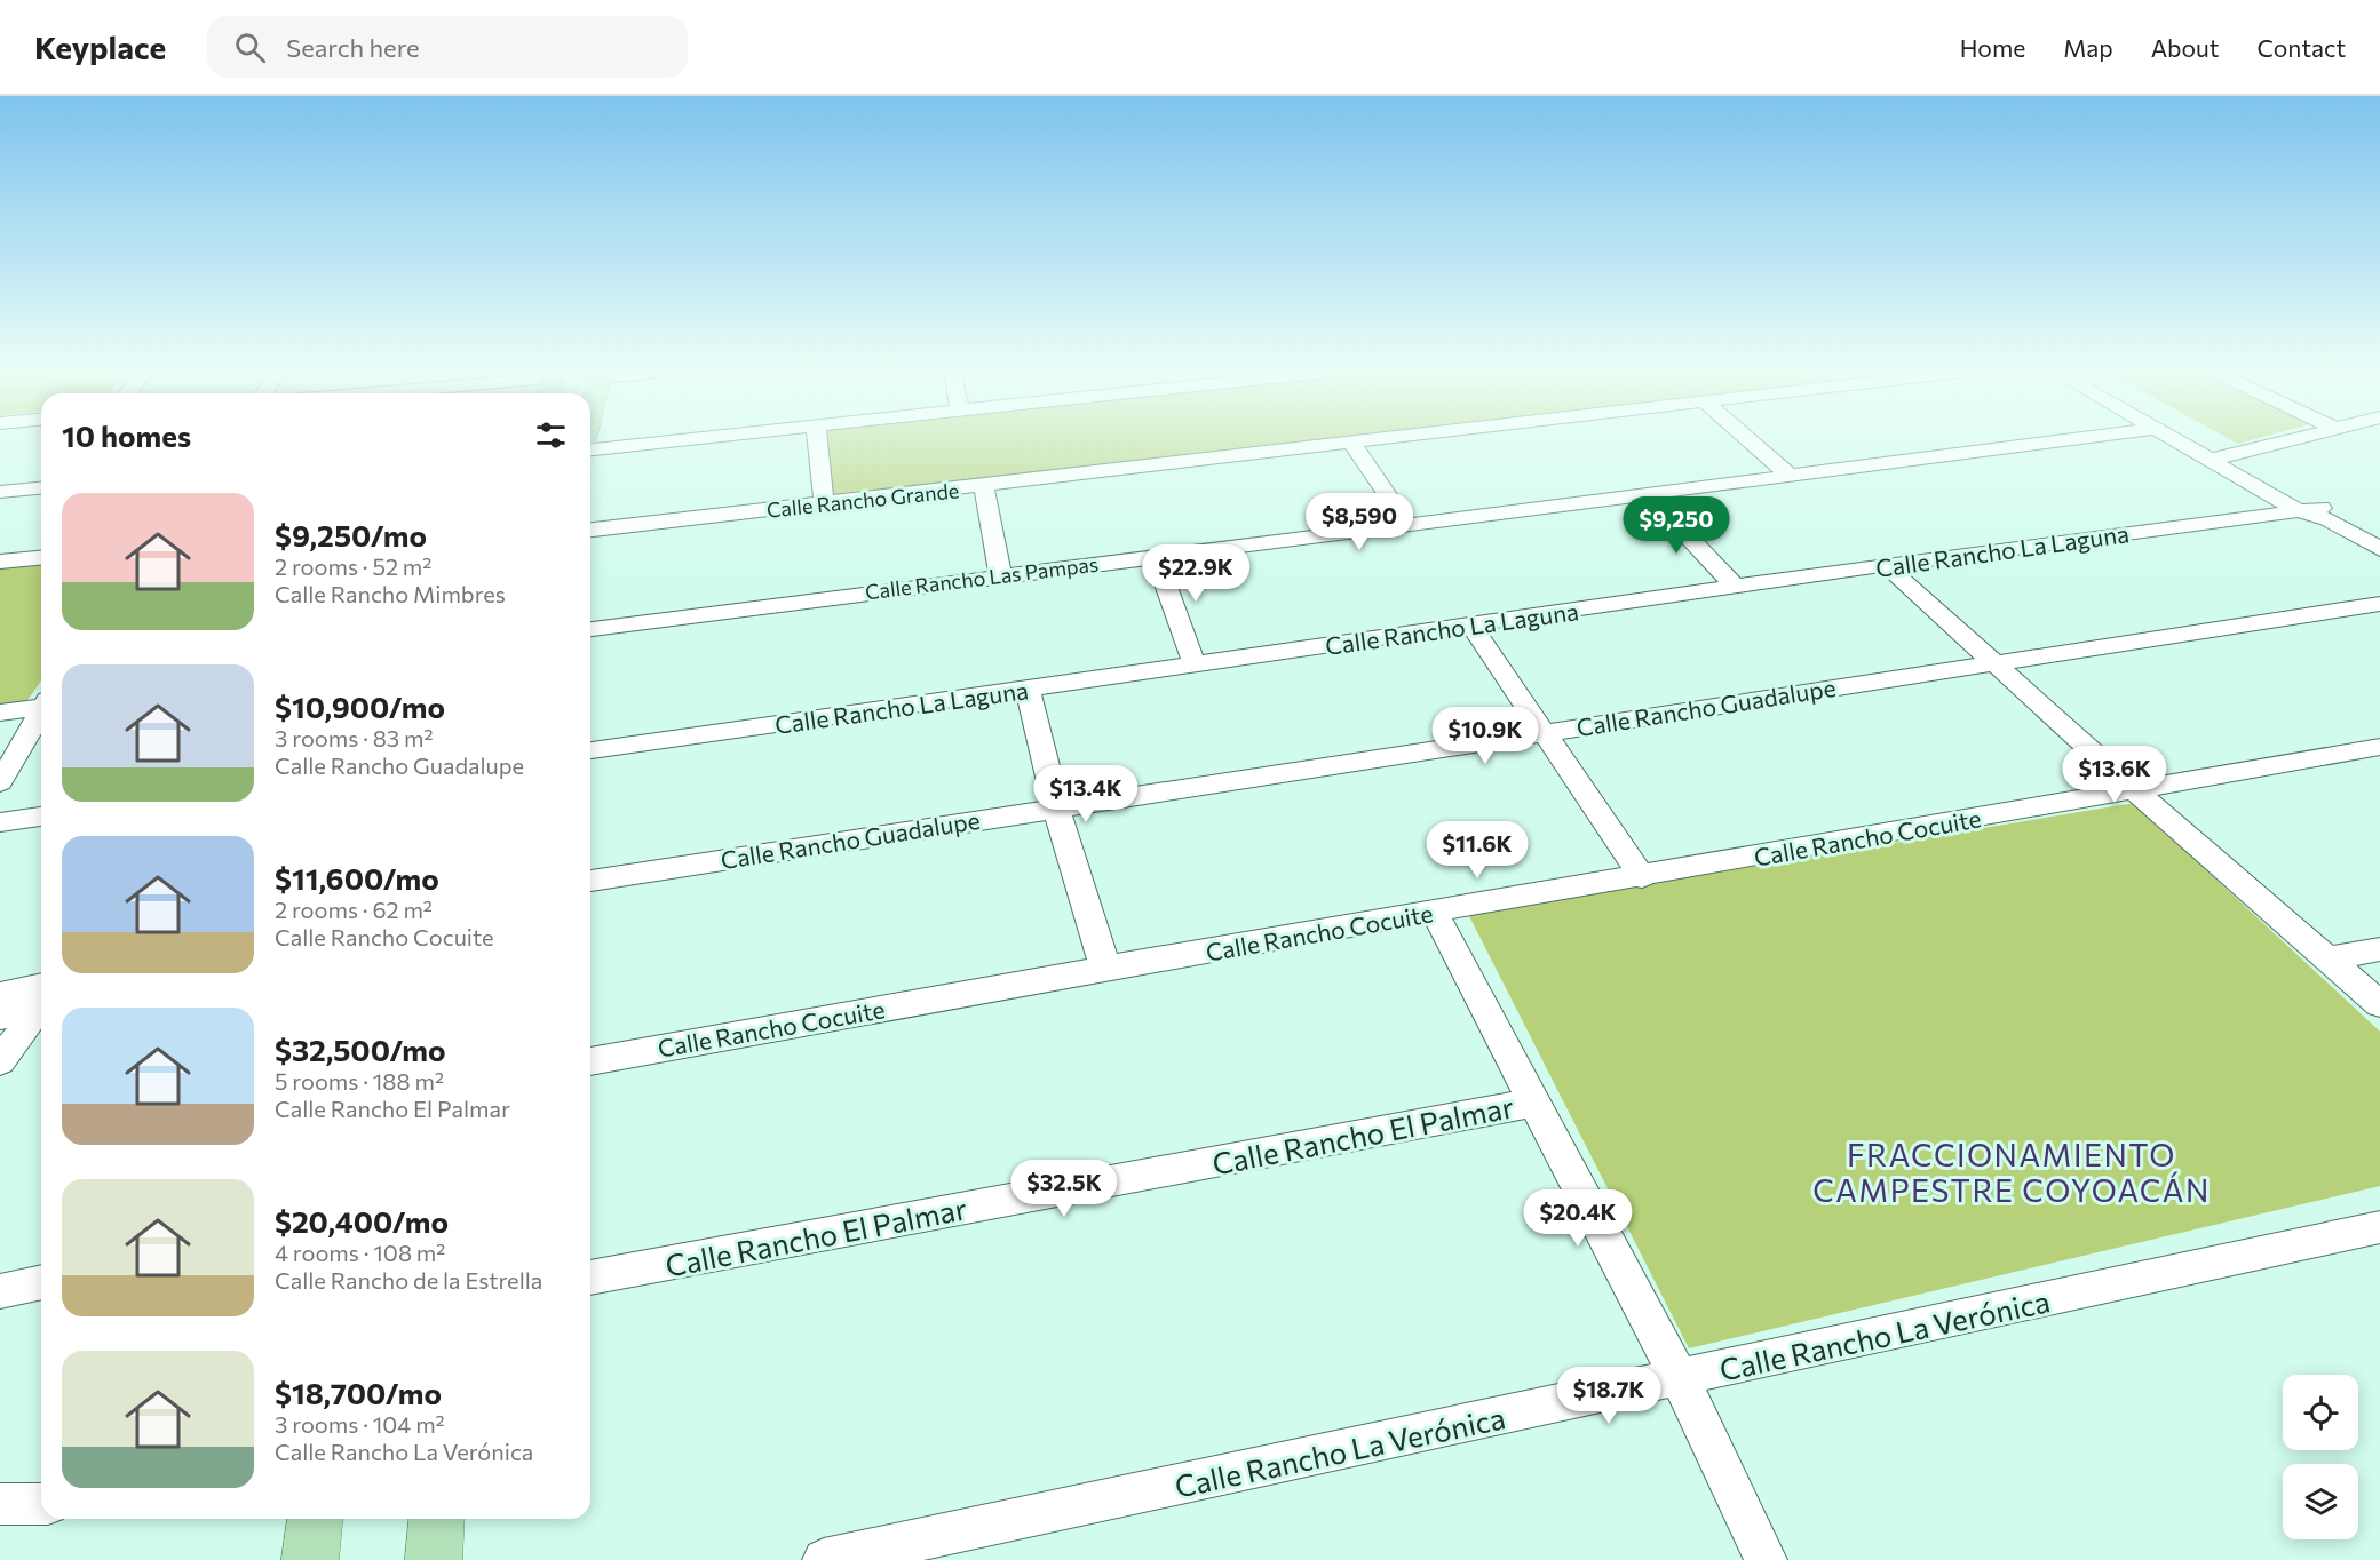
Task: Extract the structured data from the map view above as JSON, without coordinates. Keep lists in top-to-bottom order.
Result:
{
  "streets": {
    "street": [
      "Calle Rancho Grande",
      "Calle Rancho La Laguna",
      "Calle Rancho Las Pampas",
      "Calle Rancho Guadalupe",
      "Calle Rancho Cocuite",
      "Calle Rancho El Palmar",
      "Calle Rancho La Verónica"
    ]
  },
  "districts": ["FRACCIONAMIENTO CAMPESTRE COYOACÁN"],
  "page": {
    "header": "Keyplace",
    "search": "Search here",
    "nav": [
      "Home",
      "Map",
      "About",
      "Contact"
    ],
    "heading": "10 homes",
    "list": [
      {
        "name": "$9,250/mo",
        "note": "2 rooms · 52 m² · Calle Rancho Mimbres"
      },
      {
        "name": "$10,900/mo",
        "note": "3 rooms · 83 m² · Calle Rancho Guadalupe"
      },
      {
        "name": "$11,600/mo",
        "note": "2 rooms · 62 m² · Calle Rancho Cocuite"
      },
      {
        "name": "$32,500/mo",
        "note": "5 rooms · 188 m² · Calle Rancho El Palmar"
      },
      {
        "name": "$20,400/mo",
        "note": "4 rooms · 108 m² · Calle Rancho de la Estrella"
      },
      {
        "name": "$18,700/mo",
        "note": "3 rooms · 104 m² · Calle Rancho La Verónica"
      }
    ],
    "price": [
      "$8,590",
      "$9,250",
      "$22.9K",
      "$10.9K",
      "$13.6K",
      "$13.4K",
      "$11.6K",
      "$32.5K",
      "$20.4K",
      "$18.7K"
    ]
  }
}
